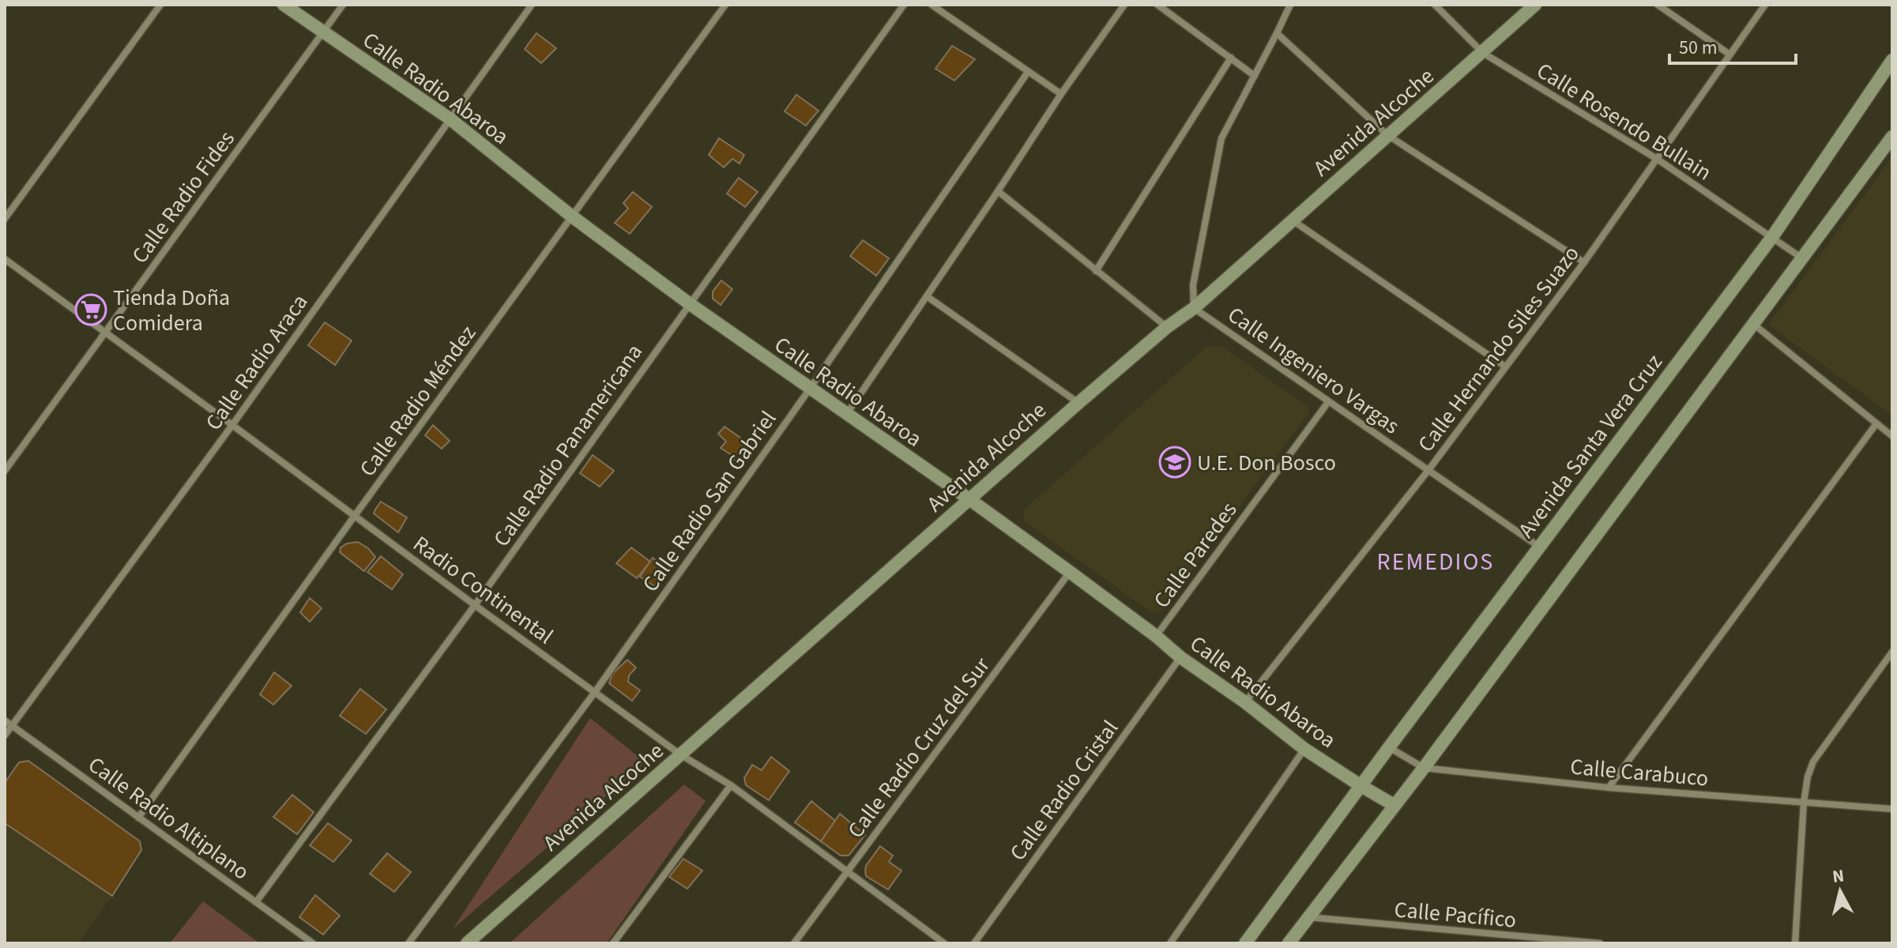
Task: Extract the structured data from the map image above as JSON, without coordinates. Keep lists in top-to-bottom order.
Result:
{
  "streets": {
    "street": [
      "Calle Radio Abaroa",
      "Calle Rosendo Bullain",
      "Avenida Alcoche",
      "Calle Radio Fides",
      "Calle Hernando Siles Suazo",
      "Calle Radio Araca",
      "Calle Ingeniero Vargas",
      "Calle Radio Méndez",
      "Calle Radio Panamericana",
      "Avenida Santa Vera Cruz",
      "Calle Radio San Gabriel",
      "Calle Paredes",
      "Radio Continental",
      "Calle Radio Cruz del Sur",
      "Calle Carabuco",
      "Calle Radio Cristal",
      "Calle Radio Altiplano",
      "Calle Pacífico"
    ]
  },
  "crossings": [
    ["Calle Radio Abaroa", "Avenida Alcoche"],
    ["Calle Radio Abaroa", "Calle Radio Fides"],
    ["Calle Radio Abaroa", "Calle Hernando Siles Suazo"],
    ["Calle Radio Abaroa", "Calle Radio Araca"],
    ["Calle Radio Abaroa", "Calle Radio Méndez"],
    ["Calle Radio Abaroa", "Calle Radio Panamericana"],
    ["Calle Radio Abaroa", "Avenida Santa Vera Cruz"],
    ["Calle Radio Abaroa", "Calle Radio San Gabriel"],
    ["Calle Radio Abaroa", "Calle Paredes"],
    ["Calle Radio Abaroa", "Calle Radio Cruz del Sur"],
    ["Calle Radio Abaroa", "Calle Radio Cristal"],
    ["Calle Rosendo Bullain", "Avenida Alcoche"],
    ["Calle Rosendo Bullain", "Calle Hernando Siles Suazo"],
    ["Calle Rosendo Bullain", "Avenida Santa Vera Cruz"],
    ["Avenida Alcoche", "Calle Ingeniero Vargas"],
    ["Avenida Alcoche", "Radio Continental"],
    ["Calle Radio Fides", "Radio Continental"],
    ["Calle Hernando Siles Suazo", "Calle Ingeniero Vargas"],
    ["Calle Radio Araca", "Radio Continental"],
    ["Calle Radio Araca", "Calle Radio Altiplano"],
    ["Calle Ingeniero Vargas", "Avenida Santa Vera Cruz"],
    ["Calle Ingeniero Vargas", "Calle Paredes"],
    ["Calle Radio Méndez", "Radio Continental"],
    ["Calle Radio Méndez", "Calle Radio Altiplano"],
    ["Calle Radio Panamericana", "Radio Continental"],
    ["Calle Radio Panamericana", "Calle Radio Altiplano"],
    ["Avenida Santa Vera Cruz", "Calle Carabuco"],
    ["Calle Radio San Gabriel", "Radio Continental"],
    ["Radio Continental", "Calle Radio Cruz del Sur"]
  ],
  "districts": ["REMEDIOS"],
  "places": {
    "supermarket": ["Tienda Doña Comidera"],
    "school or university": ["U.E. Don Bosco"]
  },
  "scale_bar": "50 m",
  "north": "top"
}
